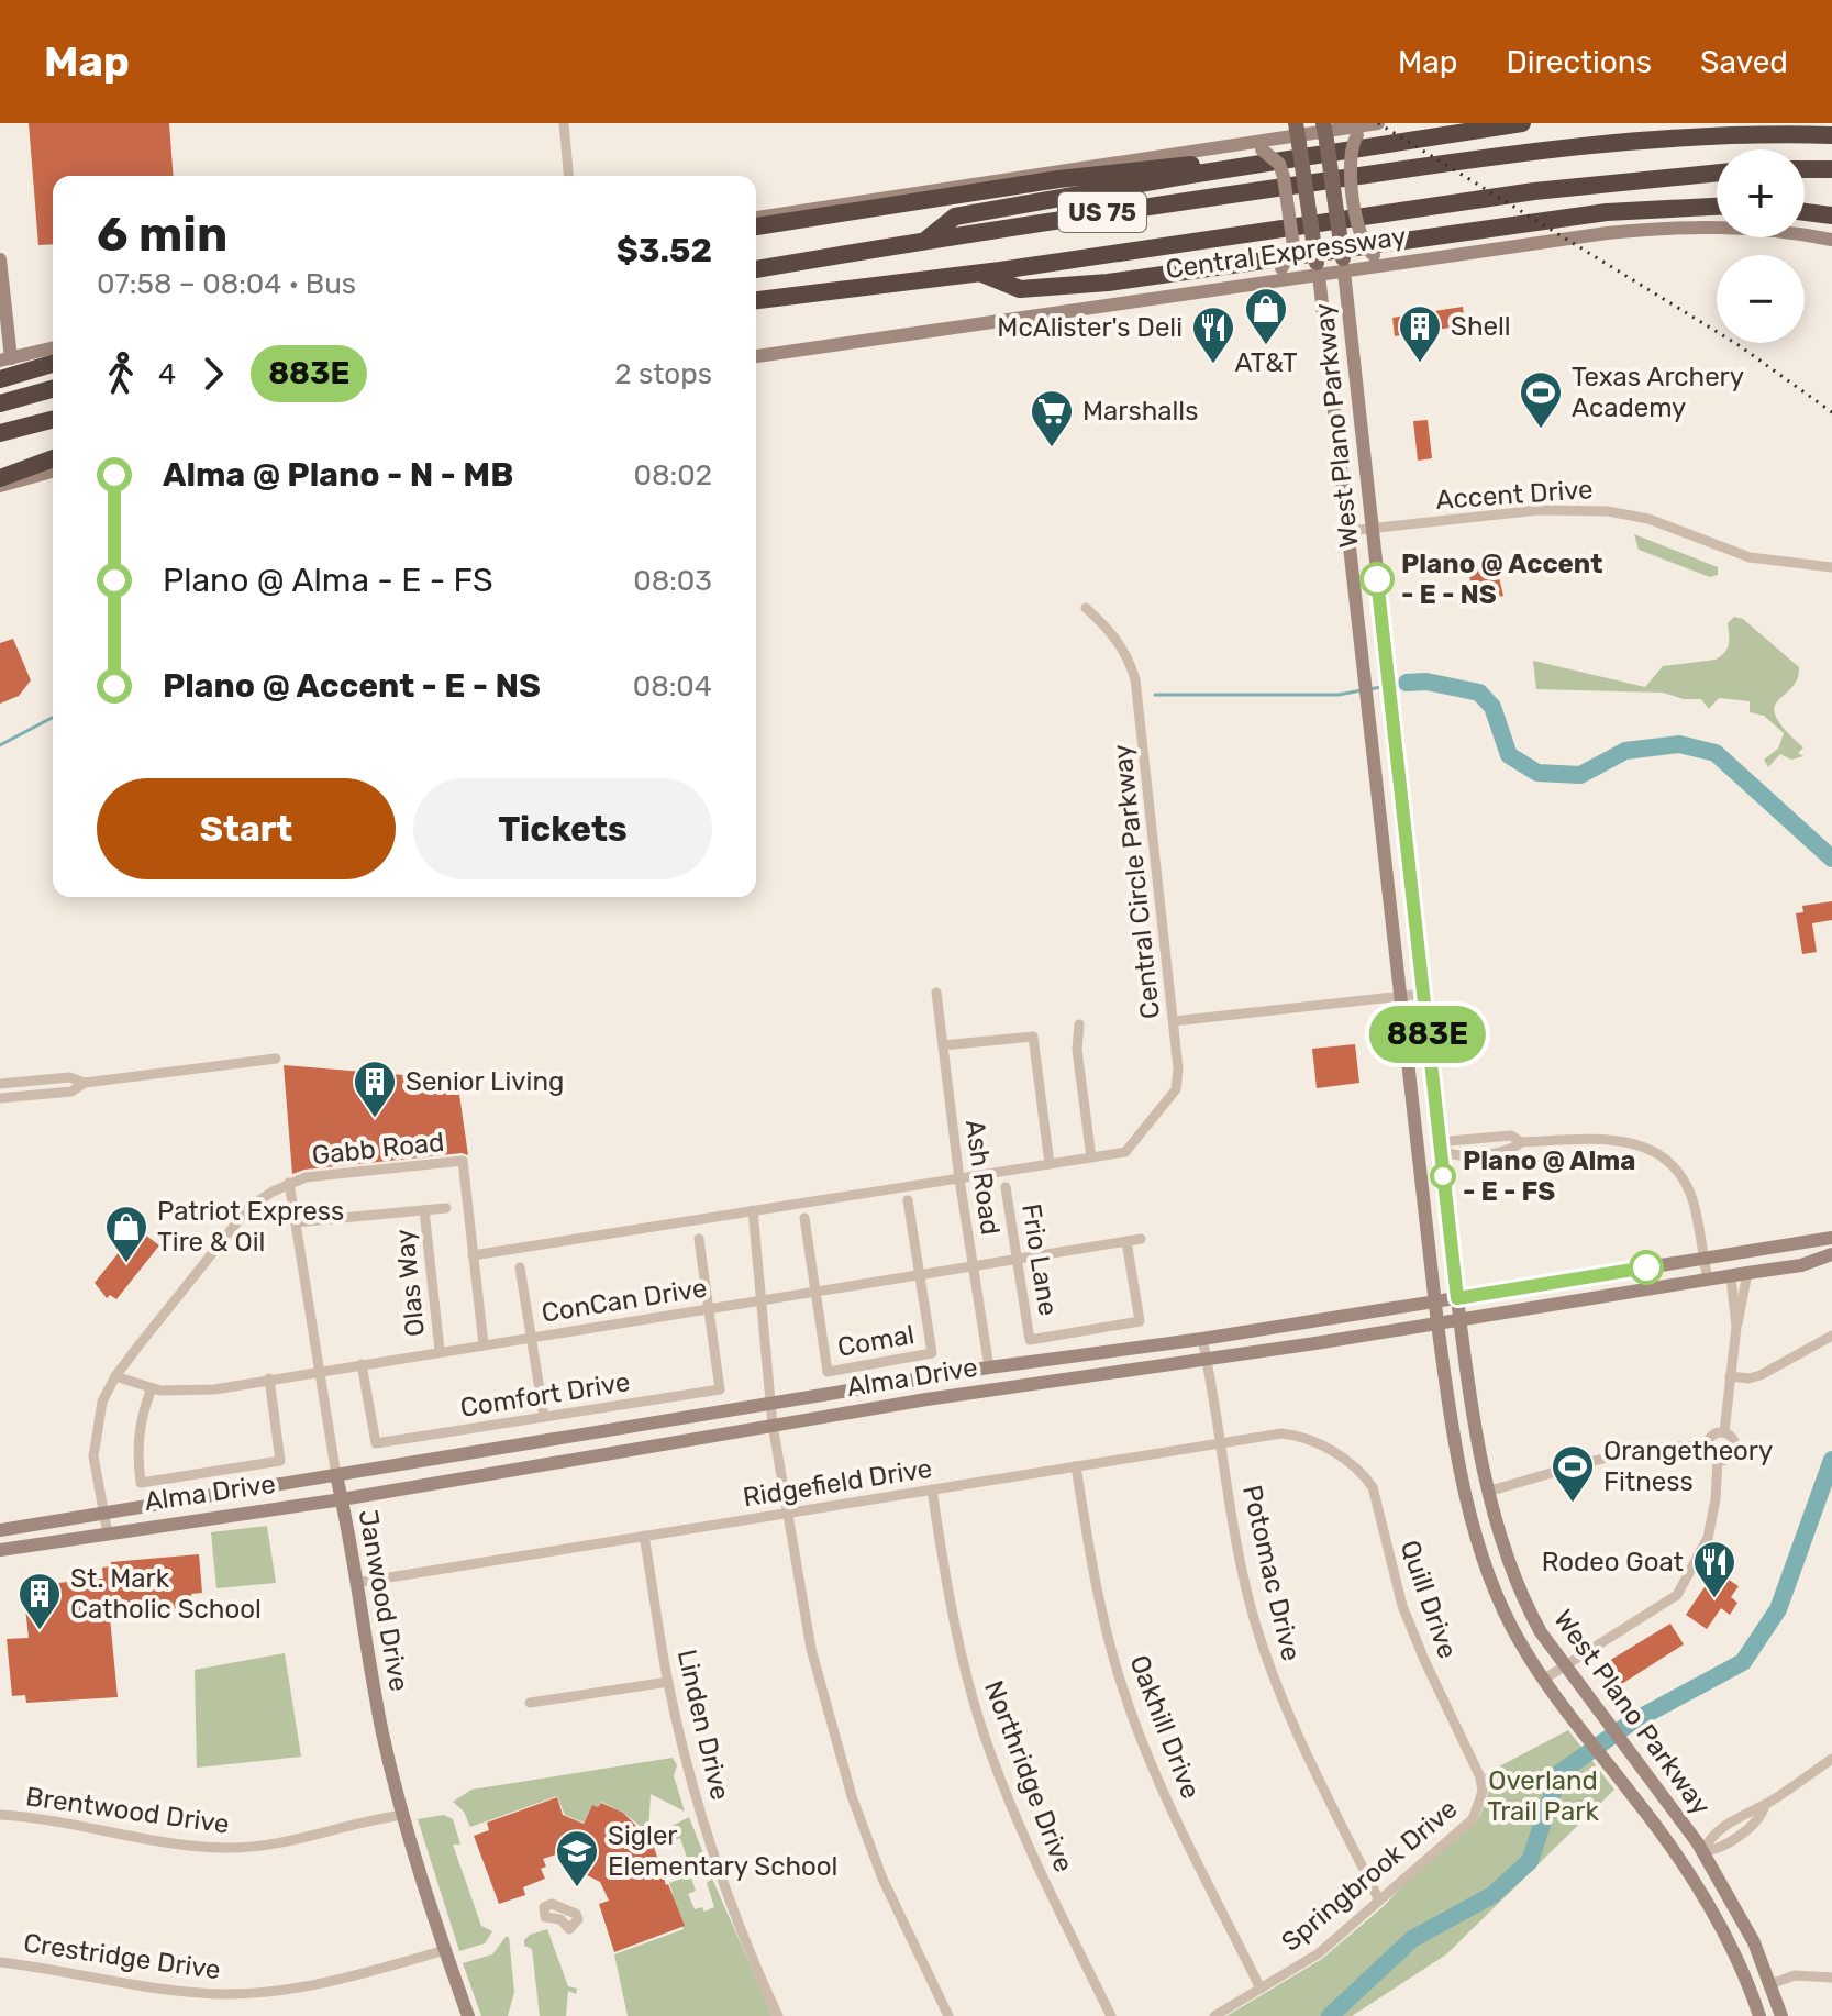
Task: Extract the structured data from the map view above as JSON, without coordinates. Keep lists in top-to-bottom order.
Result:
{
  "streets": {
    "highway": ["US 75", "Central Expressway"],
    "main road": ["West Plano Parkway", "Alma Drive", "Janwood Drive"],
    "street": [
      "Accent Drive",
      "Central Circle Parkway",
      "Gabb Road",
      "Ash Road",
      "Frio Lane",
      "Olas Way",
      "ConCan Drive",
      "Comal",
      "Comfort Drive",
      "Ridgefield Drive",
      "Potomac Drive",
      "Quill Drive",
      "Linden Drive",
      "Oakhill Drive",
      "Northridge Drive",
      "Brentwood Drive",
      "Springbrook Drive",
      "Crestridge Drive"
    ]
  },
  "crossings": [
    ["Central Expressway", "West Plano Parkway"],
    ["West Plano Parkway", "Accent Drive"],
    ["West Plano Parkway", "Alma Drive"],
    ["Gabb Road", "ConCan Drive"],
    ["Gabb Road", "Janwood Drive"],
    ["Ash Road", "ConCan Drive"],
    ["Ash Road", "Alma Drive"],
    ["Frio Lane", "ConCan Drive"],
    ["Olas Way", "ConCan Drive"],
    ["ConCan Drive", "Comal"],
    ["ConCan Drive", "Comfort Drive"],
    ["ConCan Drive", "Janwood Drive"],
    ["Alma Drive", "Potomac Drive"],
    ["Alma Drive", "Janwood Drive"],
    ["Ridgefield Drive", "Potomac Drive"],
    ["Ridgefield Drive", "Quill Drive"],
    ["Ridgefield Drive", "Janwood Drive"],
    ["Ridgefield Drive", "Linden Drive"],
    ["Ridgefield Drive", "Oakhill Drive"],
    ["Ridgefield Drive", "Northridge Drive"],
    ["Potomac Drive", "Springbrook Drive"],
    ["Quill Drive", "Springbrook Drive"],
    ["Janwood Drive", "Brentwood Drive"],
    ["Janwood Drive", "Crestridge Drive"],
    ["Oakhill Drive", "Springbrook Drive"]
  ],
  "parks": ["Overland Trail Park"],
  "places": {
    "shop": ["AT&T", "Patriot Express Tire & Oil"],
    "building": ["Shell", "Senior Living", "St. Mark Catholic School"],
    "restaurant": ["McAlister's Deli", "Rodeo Goat"],
    "sports": ["Texas Archery Academy", "Orangetheory Fitness"],
    "supermarket": ["Marshalls"],
    "other": ["Plano @ Accent - E - NS", "Plano @ Alma - E - FS"],
    "school or university": ["Sigler Elementary School"]
  },
  "lines": ["bus line 883E"],
  "page": {
    "header": "Map",
    "nav": ["Map", "Directions", "Saved"],
    "on_map": "883E",
    "map_buttons": ["+", "−"],
    "heading": ["6 min", "07:58 – 08:04 · Bus", "$3.52"],
    "legs": ["4", "883E", "2 stops"],
    "list": [
      {
        "name": "Alma @ Plano - N - MB",
        "value": "08:02"
      },
      {
        "name": "Plano @ Alma - E - FS",
        "value": "08:03"
      },
      {
        "name": "Plano @ Accent - E - NS",
        "value": "08:04"
      }
    ],
    "buttons": ["Start", "Tickets"]
  }
}
